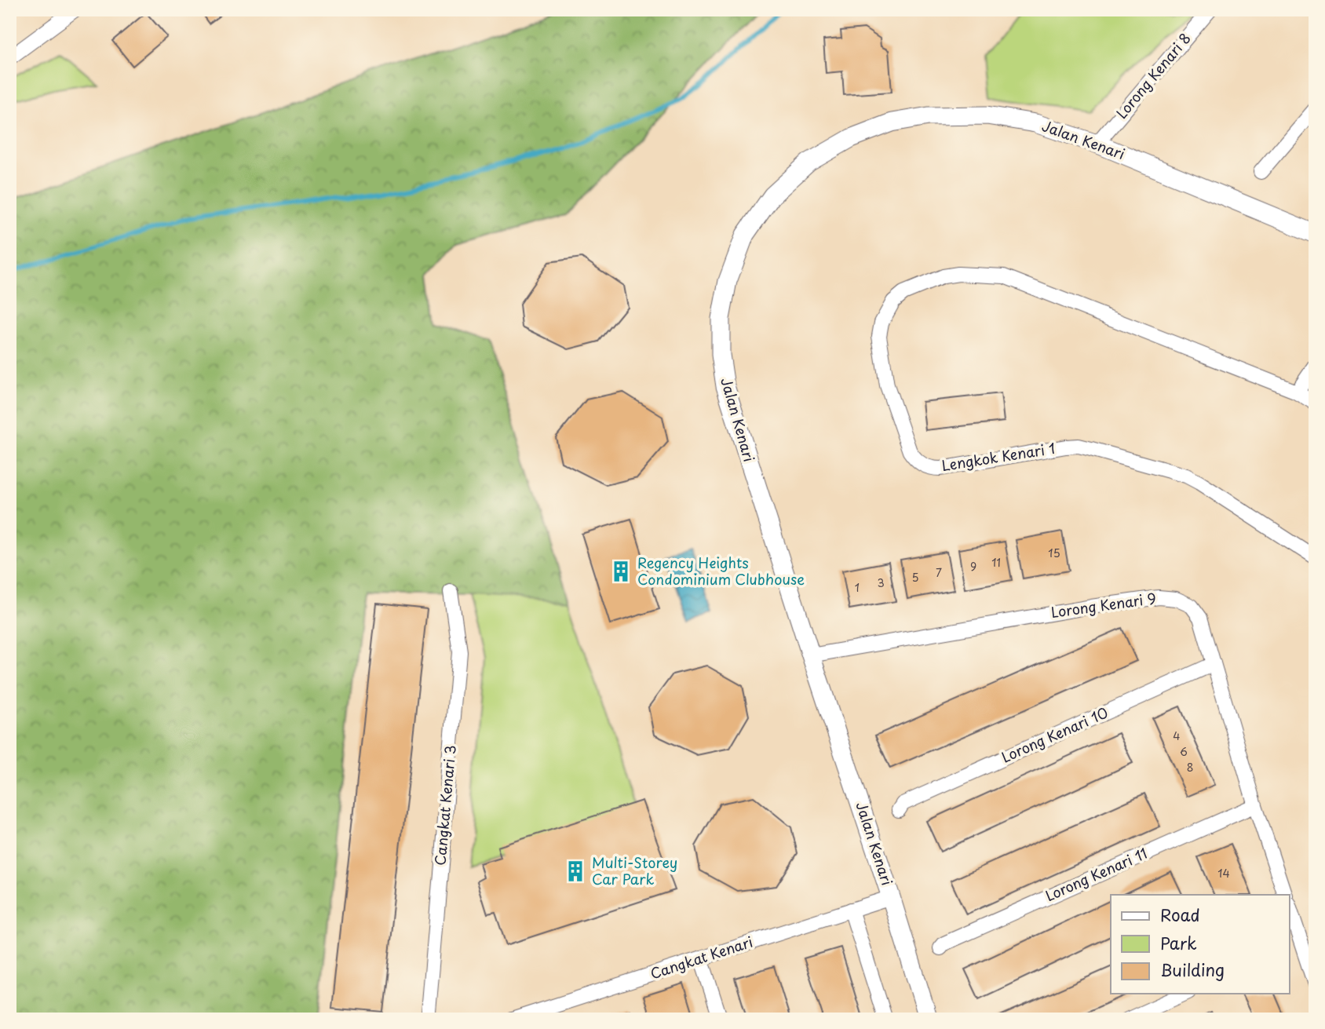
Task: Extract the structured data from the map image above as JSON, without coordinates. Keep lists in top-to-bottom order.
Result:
{
  "streets": {
    "street": [
      "Lorong Kenari 8",
      "Jalan Kenari",
      "Lengkok Kenari 1",
      "Lorong Kenari 9",
      "Lorong Kenari 10",
      "Cangkat Kenari 3",
      "Lorong Kenari 11",
      "Cangkat Kenari"
    ]
  },
  "crossings": [
    ["Lorong Kenari 8", "Jalan Kenari"],
    ["Jalan Kenari", "Lorong Kenari 9"],
    ["Jalan Kenari", "Cangkat Kenari"],
    ["Lorong Kenari 9", "Lorong Kenari 10"],
    ["Lorong Kenari 9", "Lorong Kenari 11"]
  ],
  "places": {
    "building": ["Regency Heights Condominium Clubhouse", "Multi-Storey Car Park"]
  },
  "house_numbers": [
    "15",
    "11",
    "9",
    "7",
    "5",
    "3",
    "1",
    "4",
    "6",
    "8",
    "14"
  ],
  "legend": ["Road", "Park", "Building"]
}
